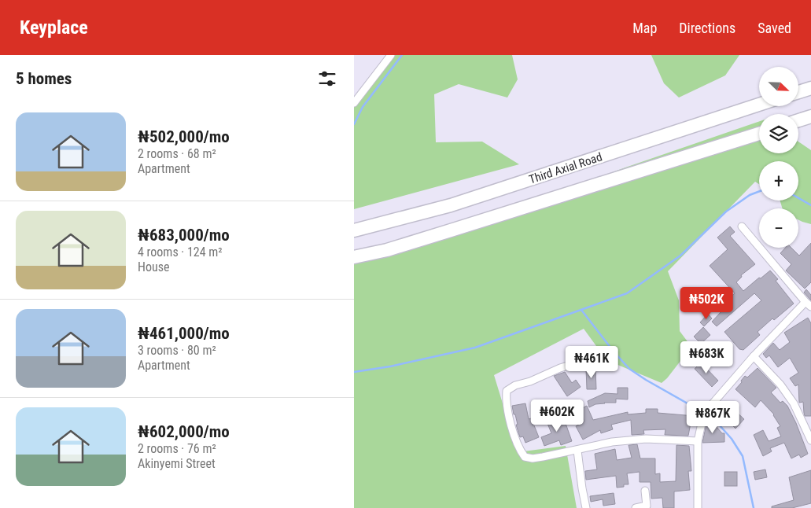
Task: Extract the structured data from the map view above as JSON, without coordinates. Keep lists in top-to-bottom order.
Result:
{
  "streets": {
    "highway": ["Third Axial Road"]
  },
  "north": "bottom right",
  "page": {
    "header": "Keyplace",
    "nav": ["Map", "Directions", "Saved"],
    "heading": "5 homes",
    "map_buttons": ["+", "−"],
    "list": [
      {
        "name": "₦502,000/mo",
        "note": "2 rooms · 68 m² · Apartment"
      },
      {
        "name": "₦683,000/mo",
        "note": "4 rooms · 124 m² · House"
      },
      {
        "name": "₦461,000/mo",
        "note": "3 rooms · 80 m² · Apartment"
      },
      {
        "name": "₦602,000/mo",
        "note": "2 rooms · 76 m² · Akinyemi Street"
      }
    ],
    "price": [
      "₦502K",
      "₦683K",
      "₦461K",
      "₦602K",
      "₦867K"
    ]
  }
}
